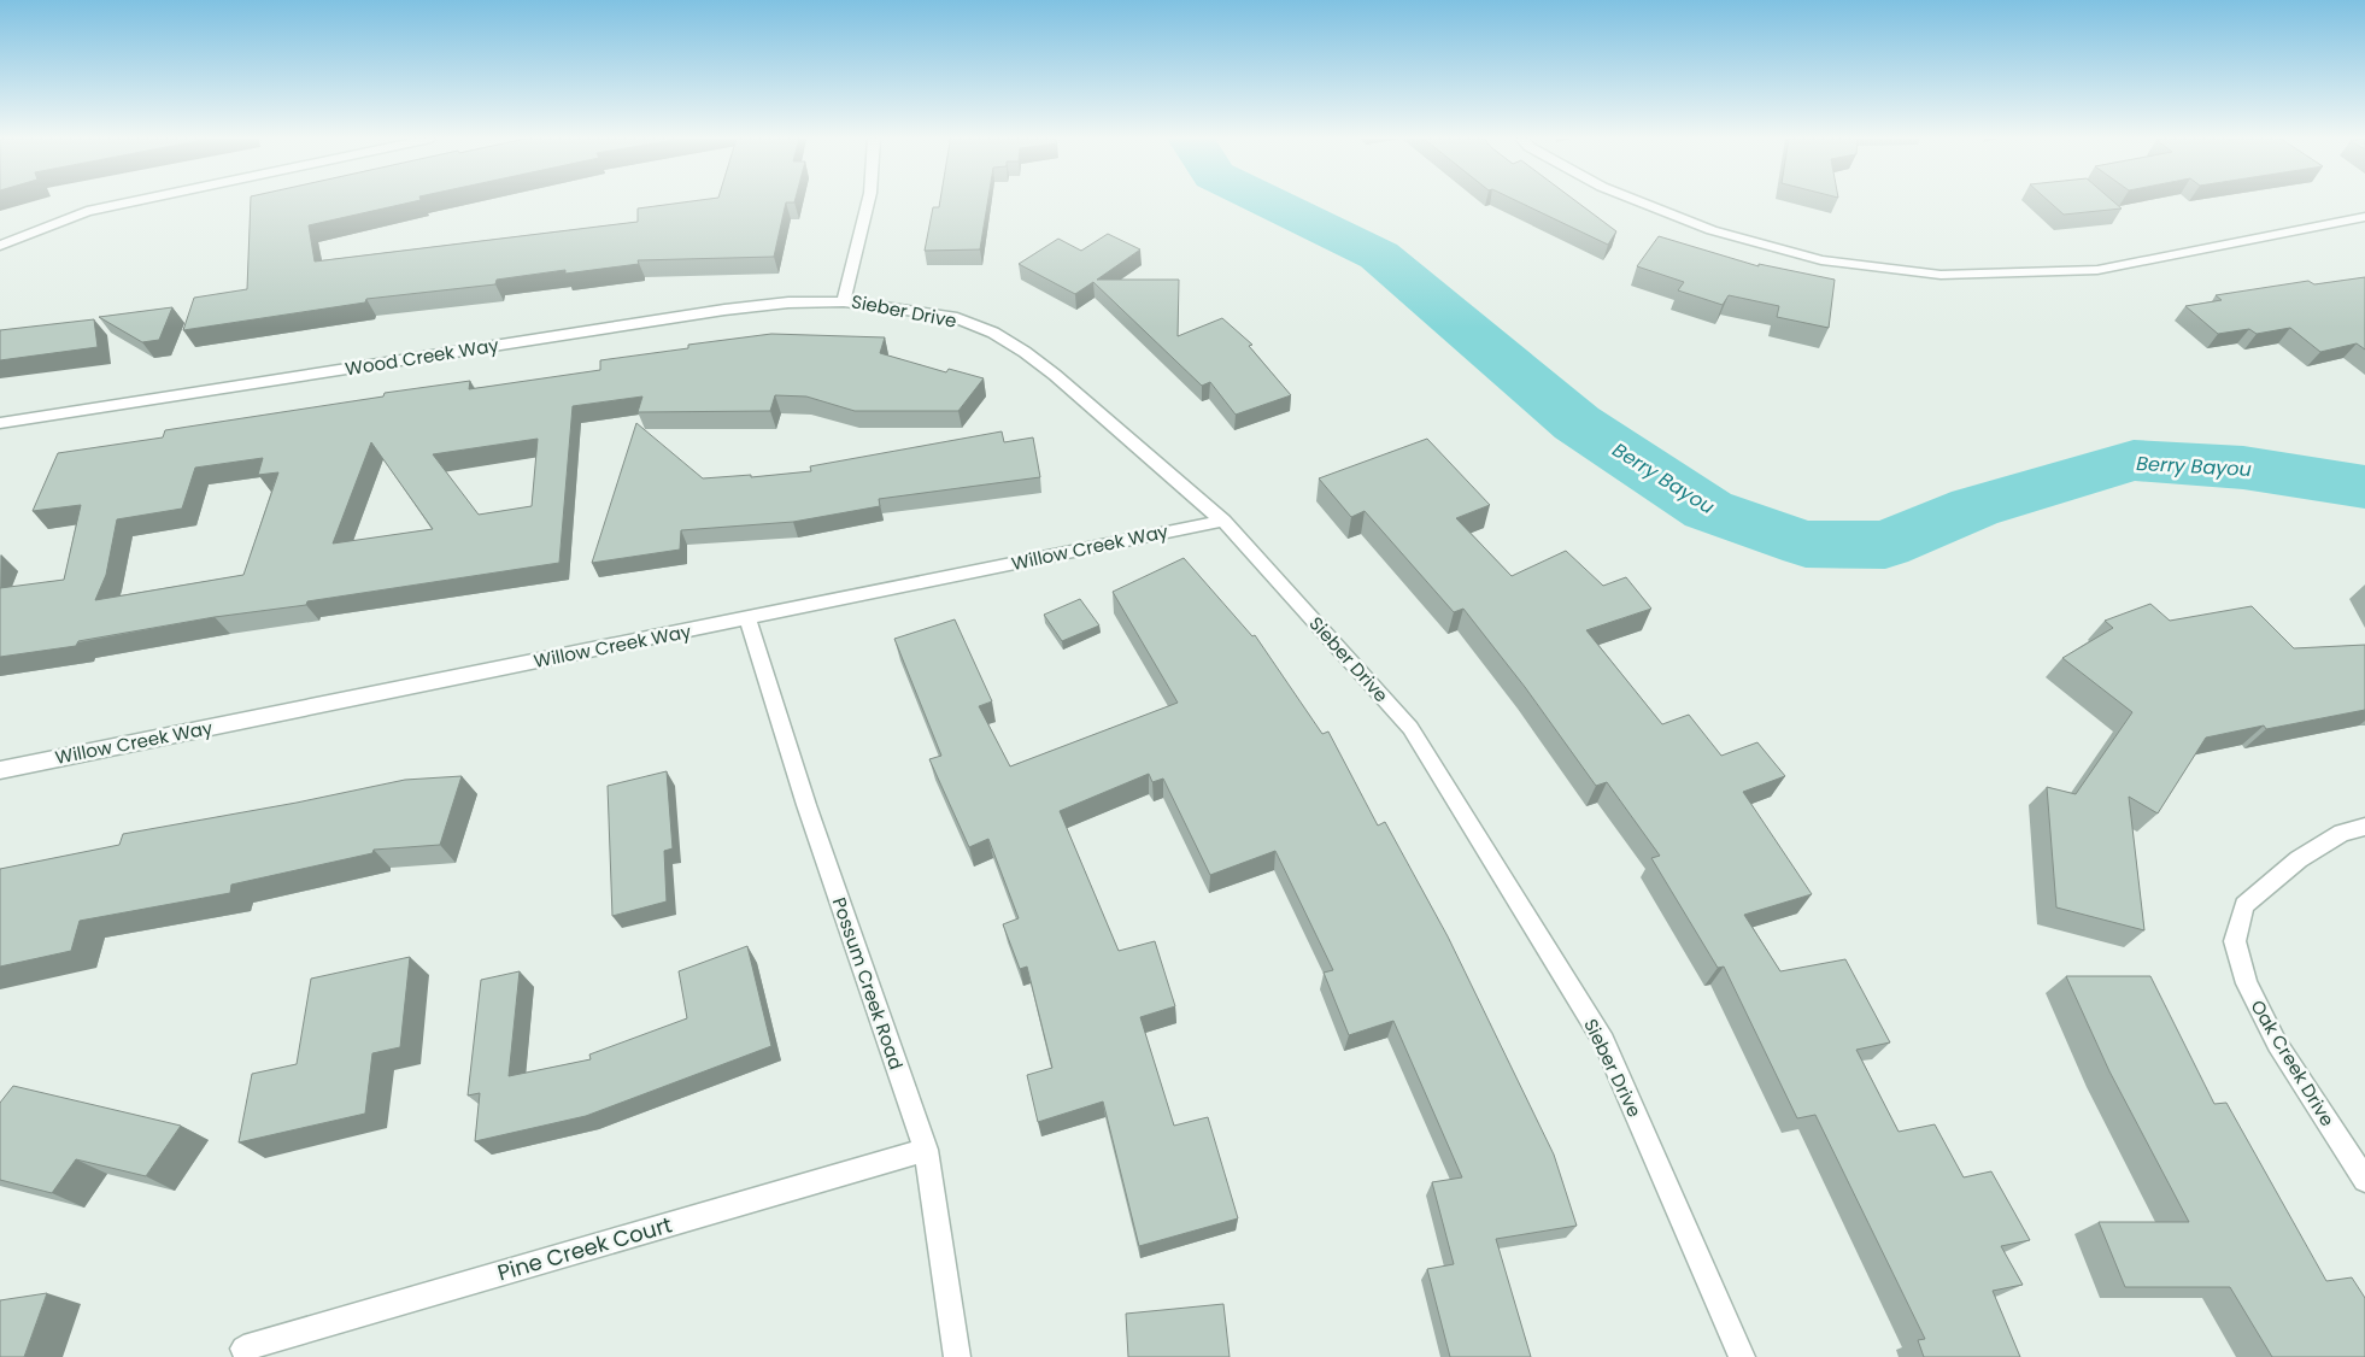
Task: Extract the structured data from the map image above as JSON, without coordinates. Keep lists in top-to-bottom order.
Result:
{
  "streets": {
    "street": [
      "Sieber Drive",
      "Wood Creek Way",
      "Willow Creek Way",
      "Possum Creek Road",
      "Oak Creek Drive",
      "Pine Creek Court"
    ]
  },
  "crossings": [
    ["Sieber Drive", "Wood Creek Way"],
    ["Sieber Drive", "Willow Creek Way"],
    ["Willow Creek Way", "Possum Creek Road"],
    ["Possum Creek Road", "Pine Creek Court"]
  ],
  "water": ["Berry Bayou"]
}
